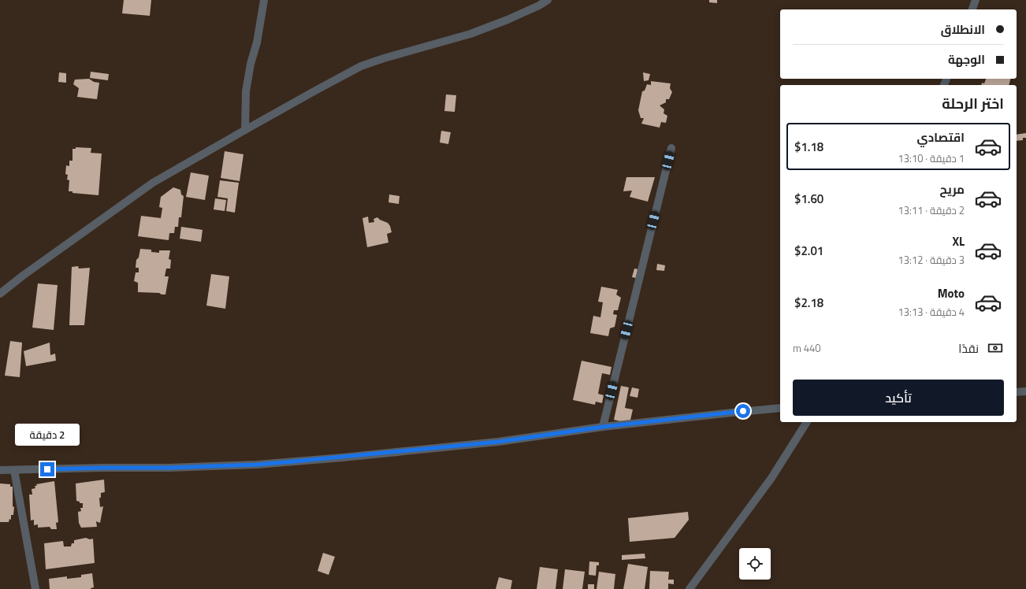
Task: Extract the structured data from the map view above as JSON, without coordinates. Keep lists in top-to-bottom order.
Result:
{
  "page": {
    "banner": ["الانطلاق", "الوجهة"],
    "heading": "اختر الرحلة",
    "list": [
      {
        "name": "اقتصادي",
        "note": "1 دقيقة · 13:10",
        "value": "$1.18"
      },
      {
        "name": "مريح",
        "note": "2 دقيقة · 13:11",
        "value": "$1.60"
      },
      {
        "name": "XL",
        "note": "3 دقيقة · 13:12",
        "value": "$2.01"
      },
      {
        "name": "Moto",
        "note": "4 دقيقة · 13:13",
        "value": "$2.18"
      }
    ],
    "pay": ["نقدًا", "440 m"],
    "buttons": "تأكيد",
    "bubble": "2 دقيقة"
  }
}
